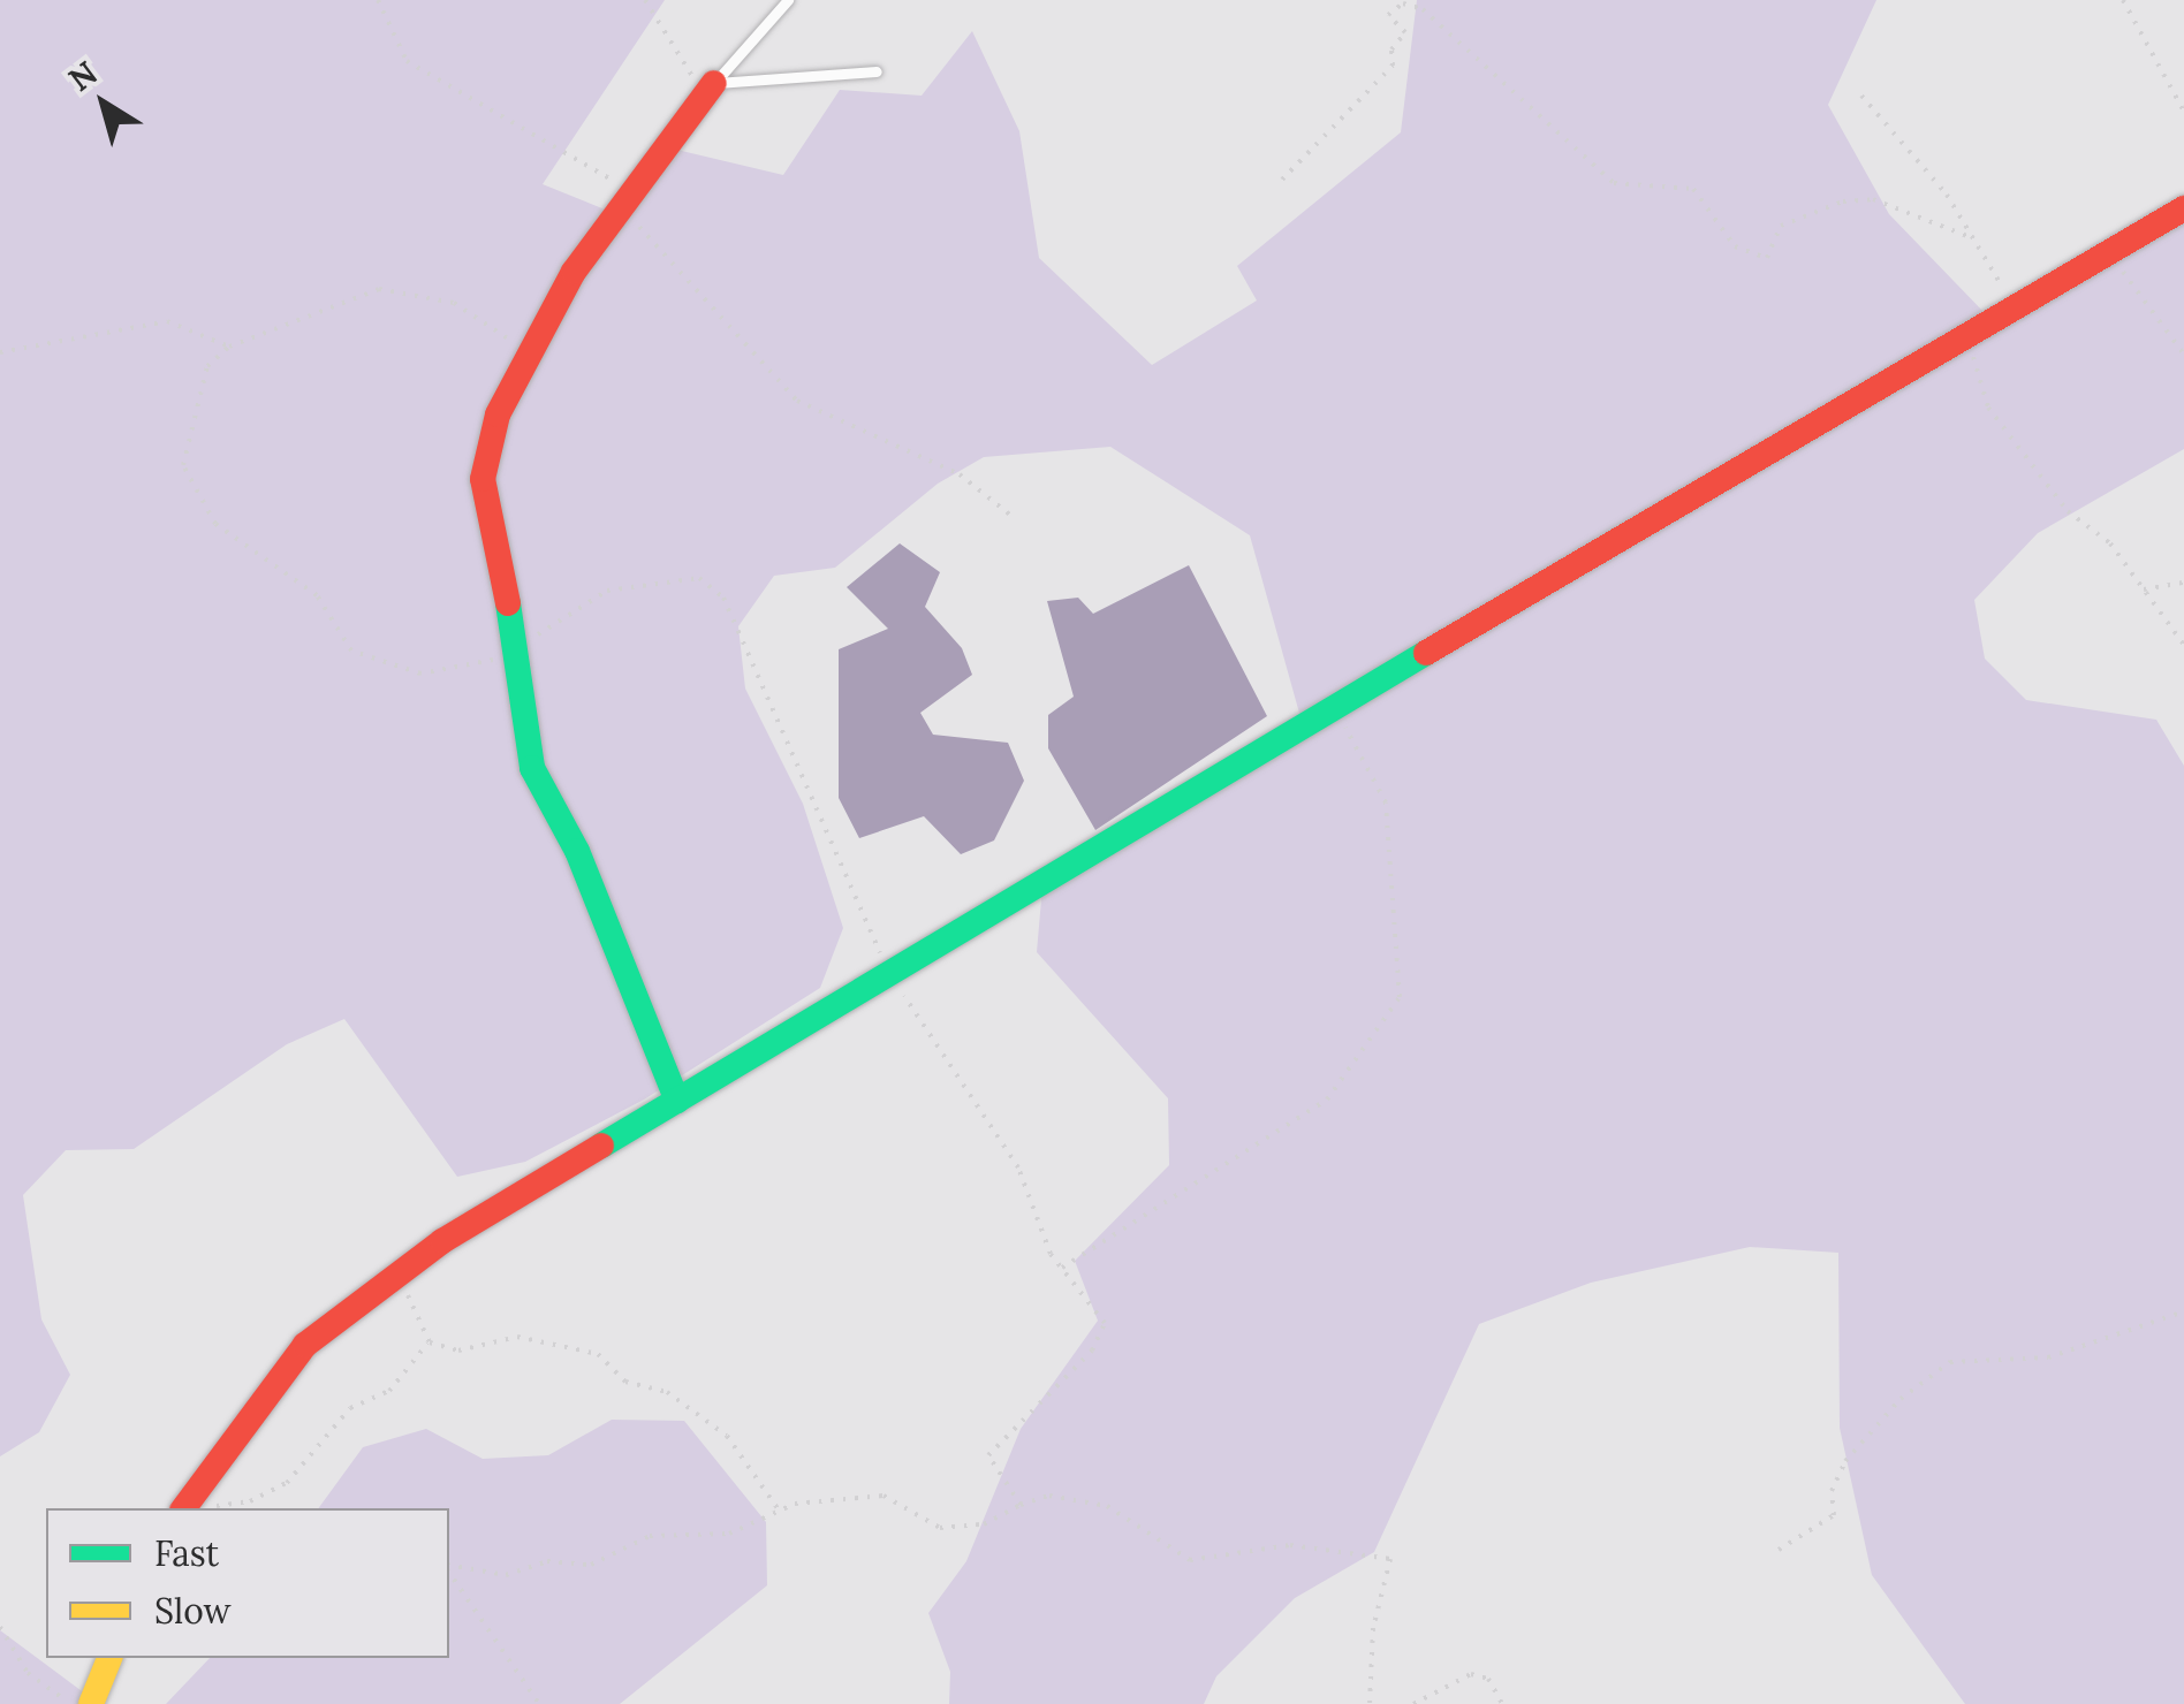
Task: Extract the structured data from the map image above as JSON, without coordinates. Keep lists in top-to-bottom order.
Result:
{
  "legend": ["Fast", "Slow"],
  "north": "top left"
}
